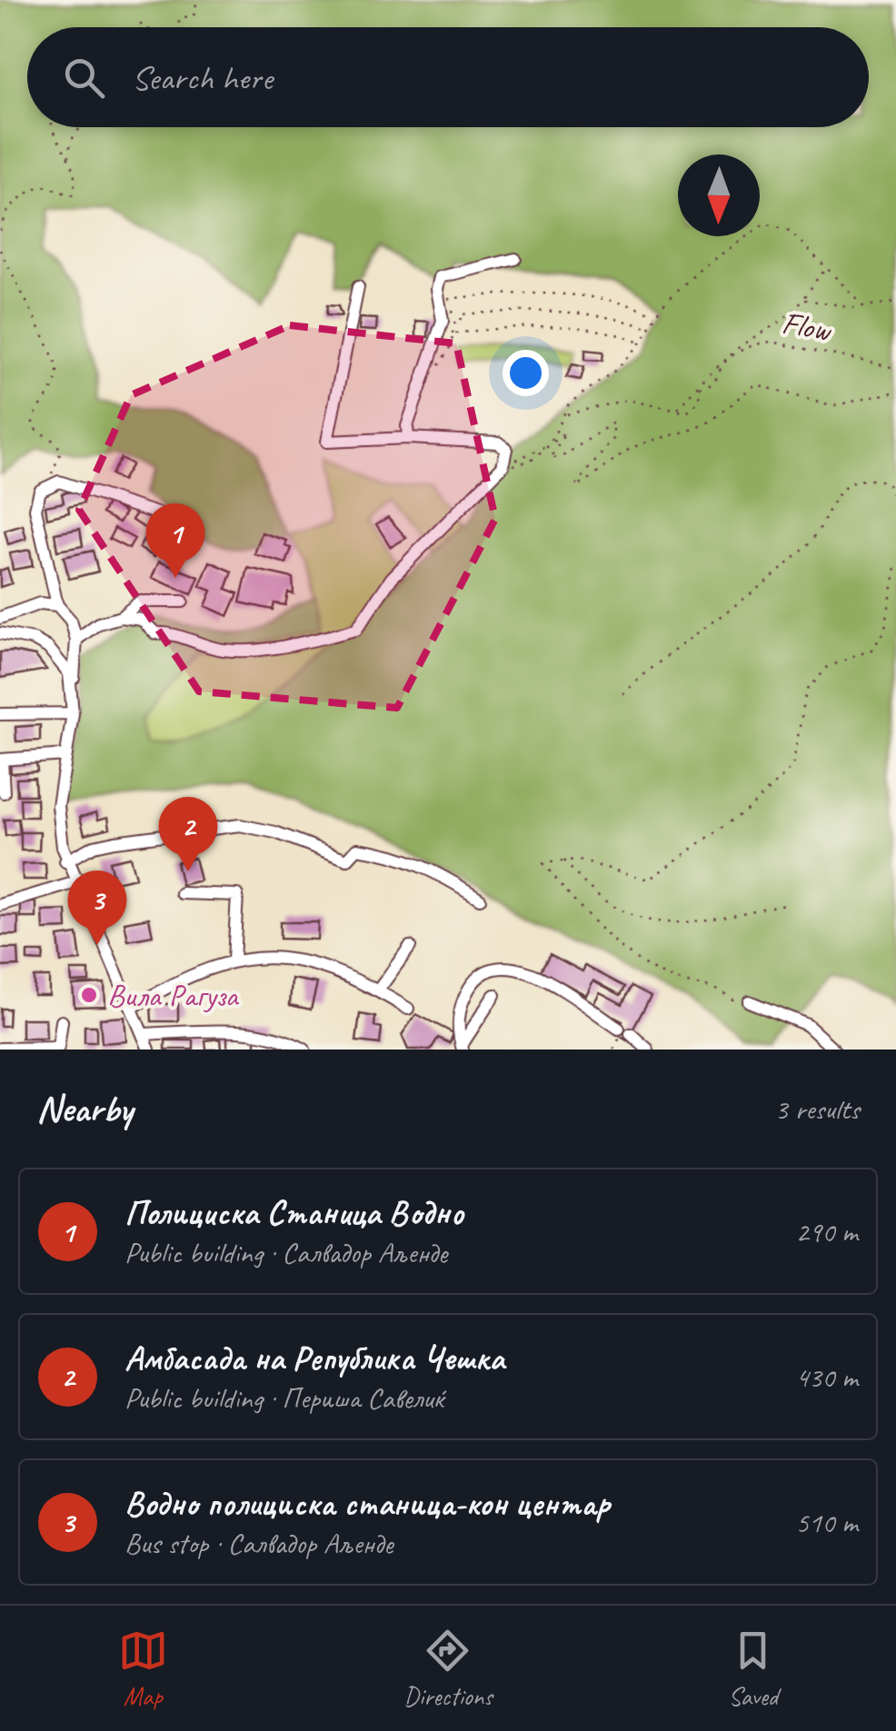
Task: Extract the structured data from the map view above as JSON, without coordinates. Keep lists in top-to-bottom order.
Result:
{
  "streets": {
    "path": ["Flow"]
  },
  "places": ["Вила Рагуза"],
  "north": "bottom",
  "page": {
    "search": "Search here",
    "pins": ["1", "2", "3"],
    "heading": ["Nearby", "3 results"],
    "list": [
      {
        "mark": "1",
        "name": "Полициска Станица Водно",
        "note": "Public building · Салвадор Аљенде",
        "value": "290 m"
      },
      {
        "mark": "2",
        "name": "Амбасада на Република Чешка",
        "note": "Public building · Периша Савелиќ",
        "value": "430 m"
      },
      {
        "mark": "3",
        "name": "Водно полициска станица-кон центар",
        "note": "Bus stop · Салвадор Аљенде",
        "value": "510 m"
      }
    ],
    "nav": ["Map", "Directions", "Saved"]
  }
}
